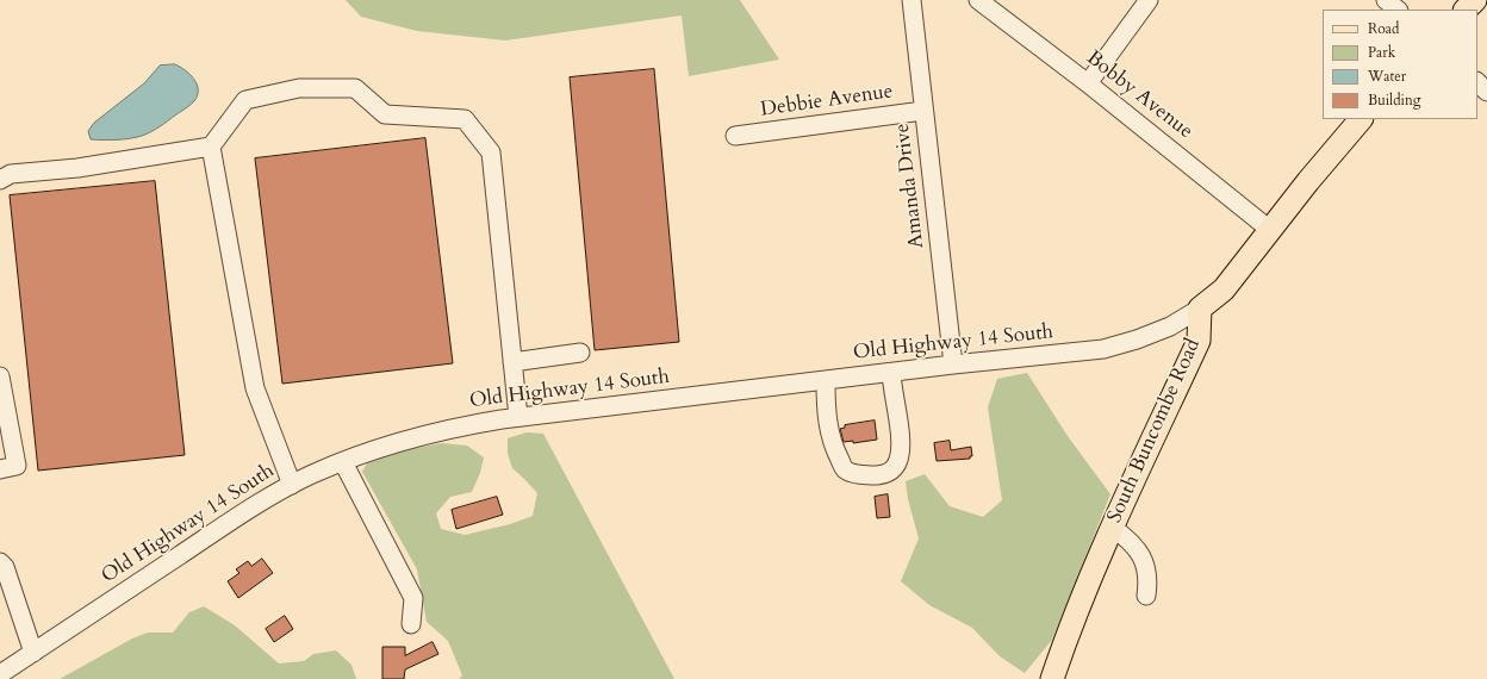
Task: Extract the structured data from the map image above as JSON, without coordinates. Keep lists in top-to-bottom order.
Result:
{
  "streets": {
    "main road": ["South Buncombe Road"],
    "street": [
      "Bobby Avenue",
      "Debbie Avenue",
      "Amanda Drive",
      "Old Highway 14 South"
    ]
  },
  "crossings": [
    ["Debbie Avenue", "Amanda Drive"],
    ["Amanda Drive", "Old Highway 14 South"],
    ["Old Highway 14 South", "South Buncombe Road"]
  ],
  "legend": [
    "Road",
    "Park",
    "Water",
    "Building"
  ]
}
